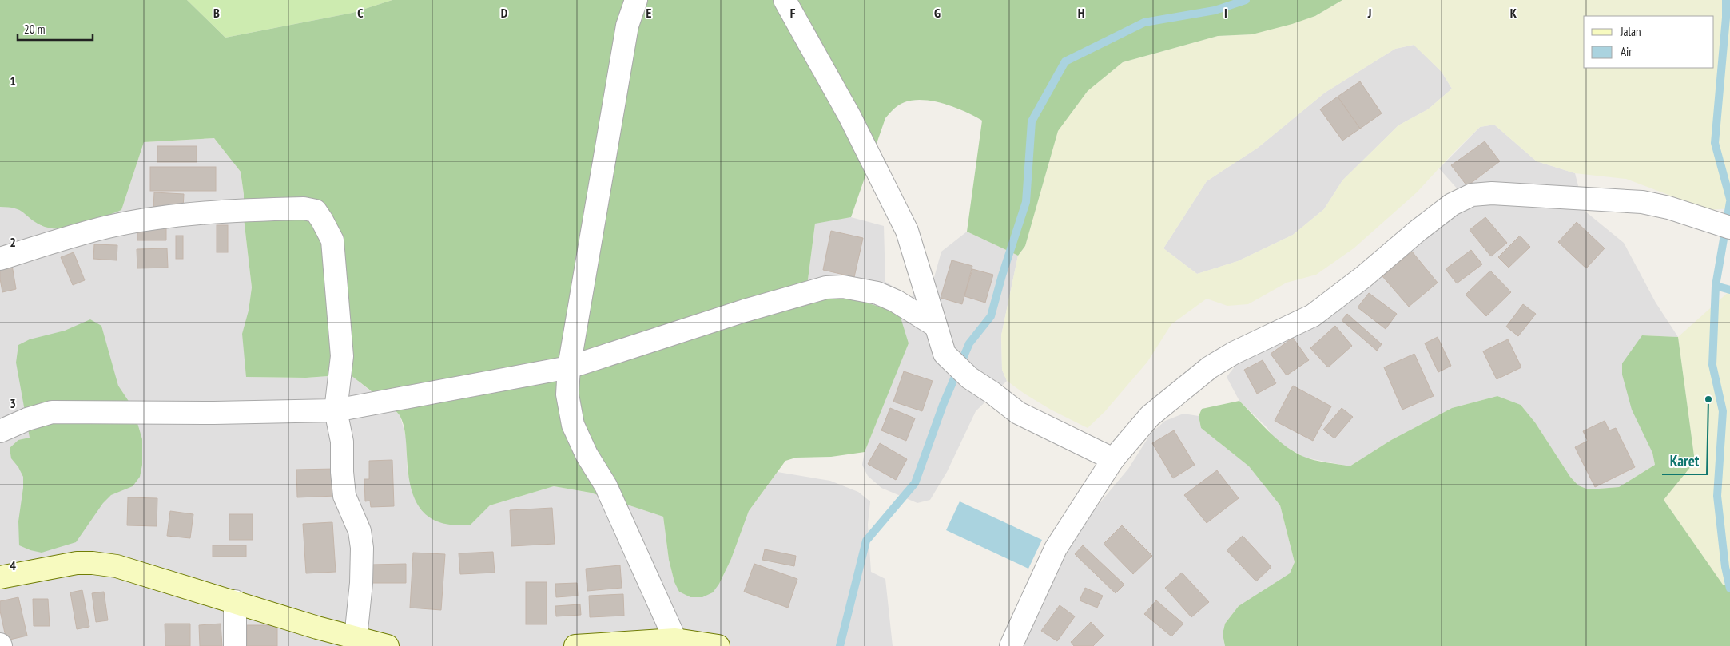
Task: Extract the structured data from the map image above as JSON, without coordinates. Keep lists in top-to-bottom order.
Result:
{
  "places": ["Karet"],
  "legend": ["Jalan", "Air"],
  "scale_bar": "20 m",
  "grid": {
    "columns": [
      "B",
      "C",
      "D",
      "E",
      "F",
      "G",
      "H",
      "I",
      "J",
      "K"
    ],
    "rows": [
      "1",
      "2",
      "3",
      "4"
    ]
  }
}
